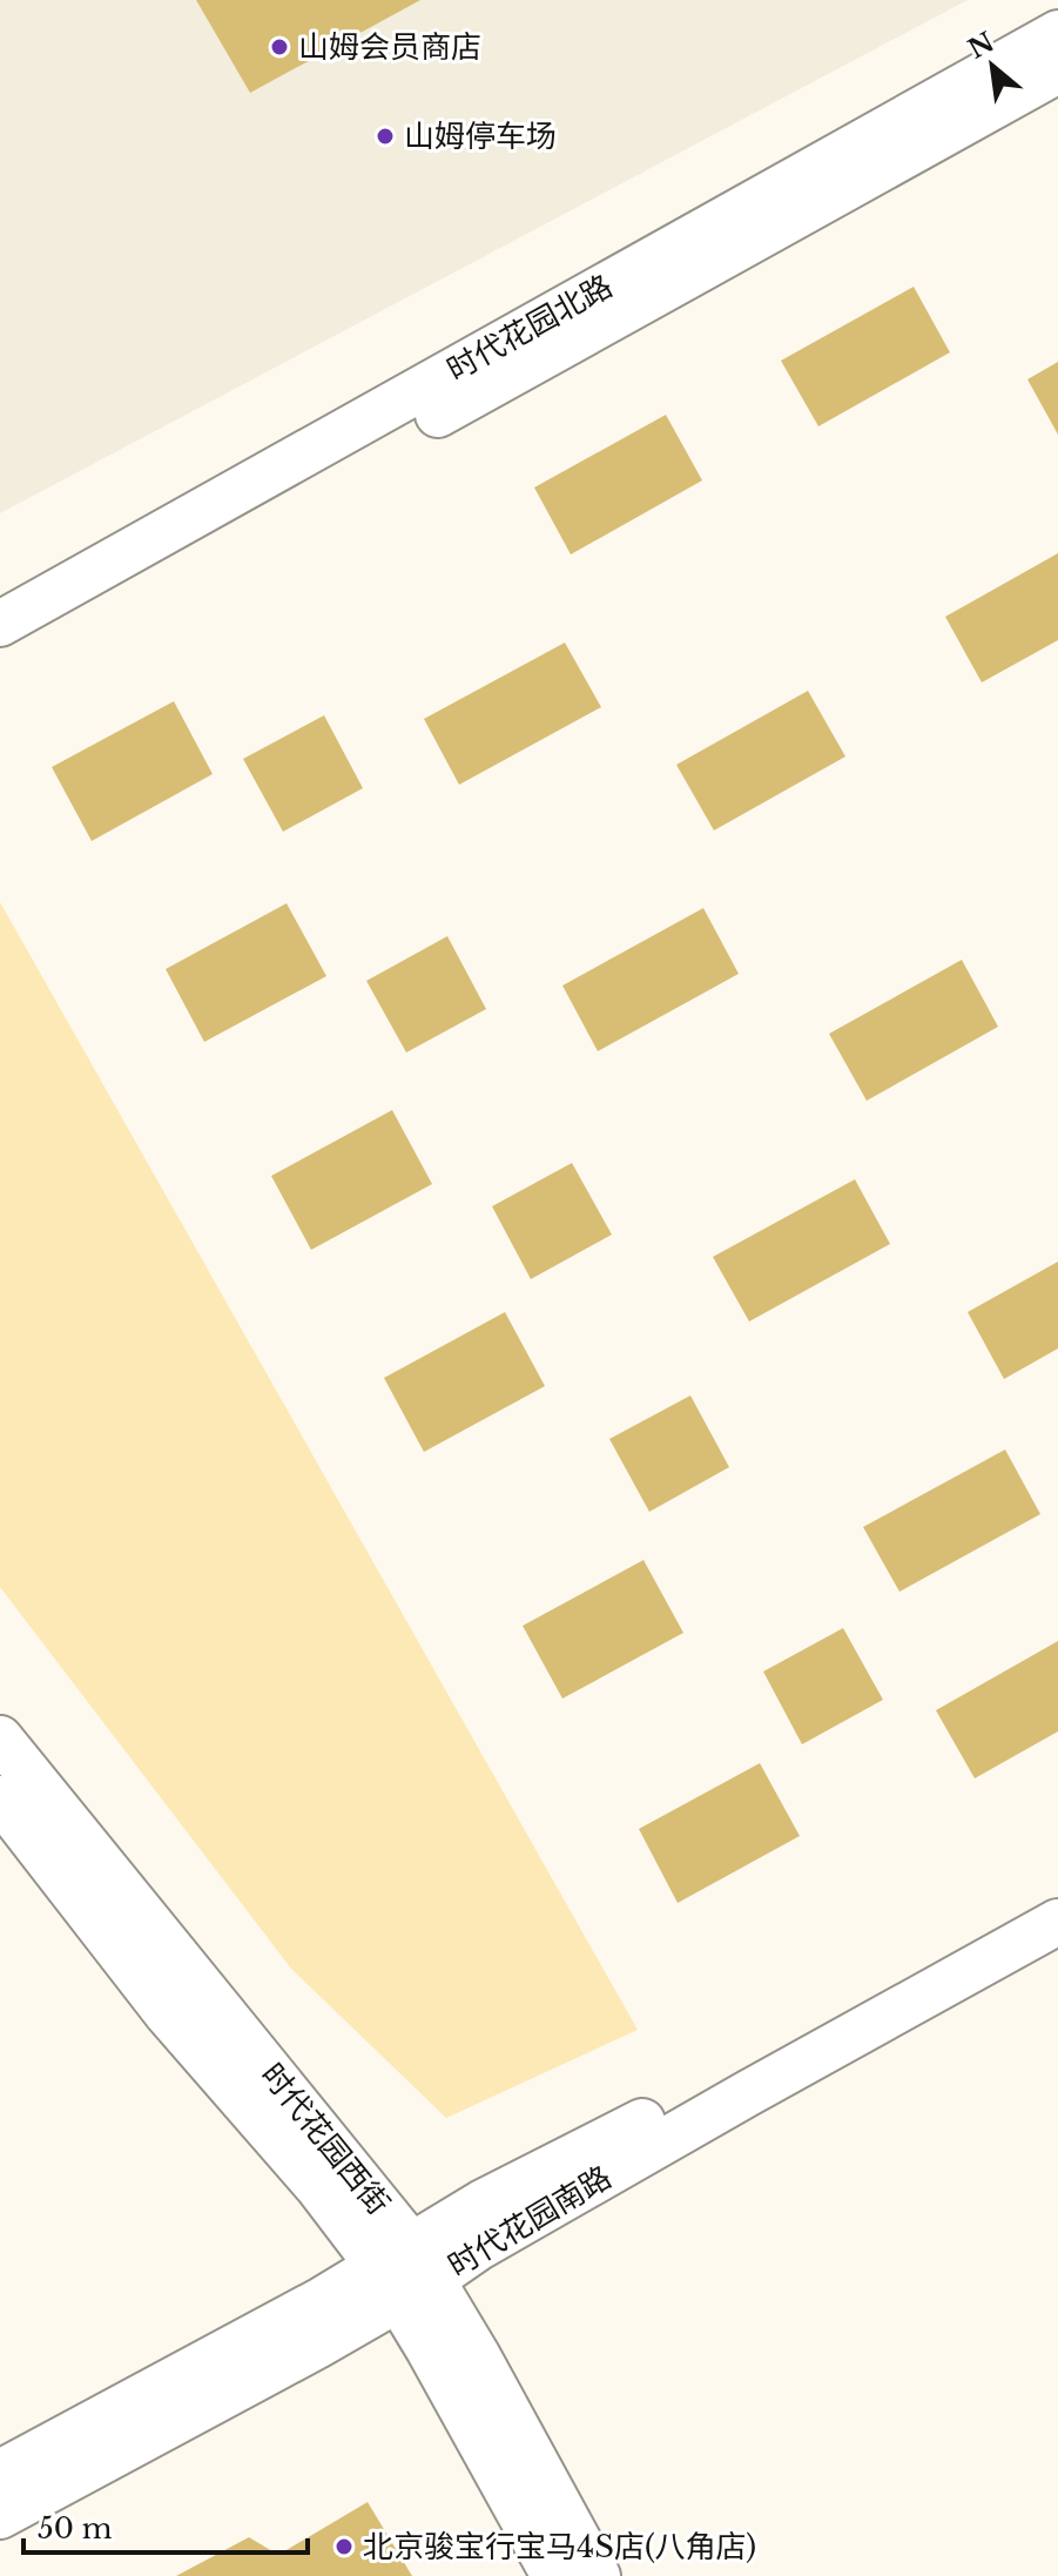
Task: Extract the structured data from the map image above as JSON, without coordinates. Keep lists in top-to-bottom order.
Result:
{
  "streets": {
    "street": ["时代花园北路", "时代花园西街", "时代花园南路"]
  },
  "crossings": [
    ["时代花园西街", "时代花园南路"]
  ],
  "places": ["山姆会员商店", "山姆停车场", "北京骏宝行宝马4S店(八角店)"],
  "scale_bar": "50 m",
  "north": "top left"
}
